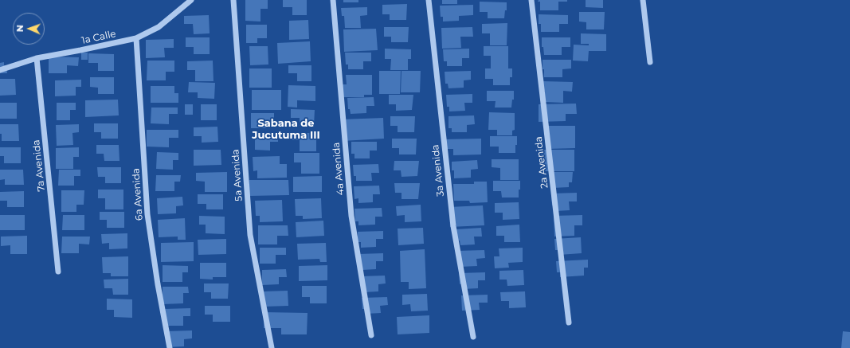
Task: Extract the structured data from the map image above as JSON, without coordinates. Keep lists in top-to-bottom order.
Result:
{
  "streets": {
    "street": [
      "1a Calle",
      "2a Avenida",
      "7a Avenida",
      "4a Avenida",
      "3a Avenida",
      "5a Avenida",
      "6a Avenida"
    ]
  },
  "crossings": [
    ["1a Calle", "7a Avenida"],
    ["1a Calle", "6a Avenida"]
  ],
  "districts": ["Sabana de Jucutuma III"],
  "north": "left"
}
